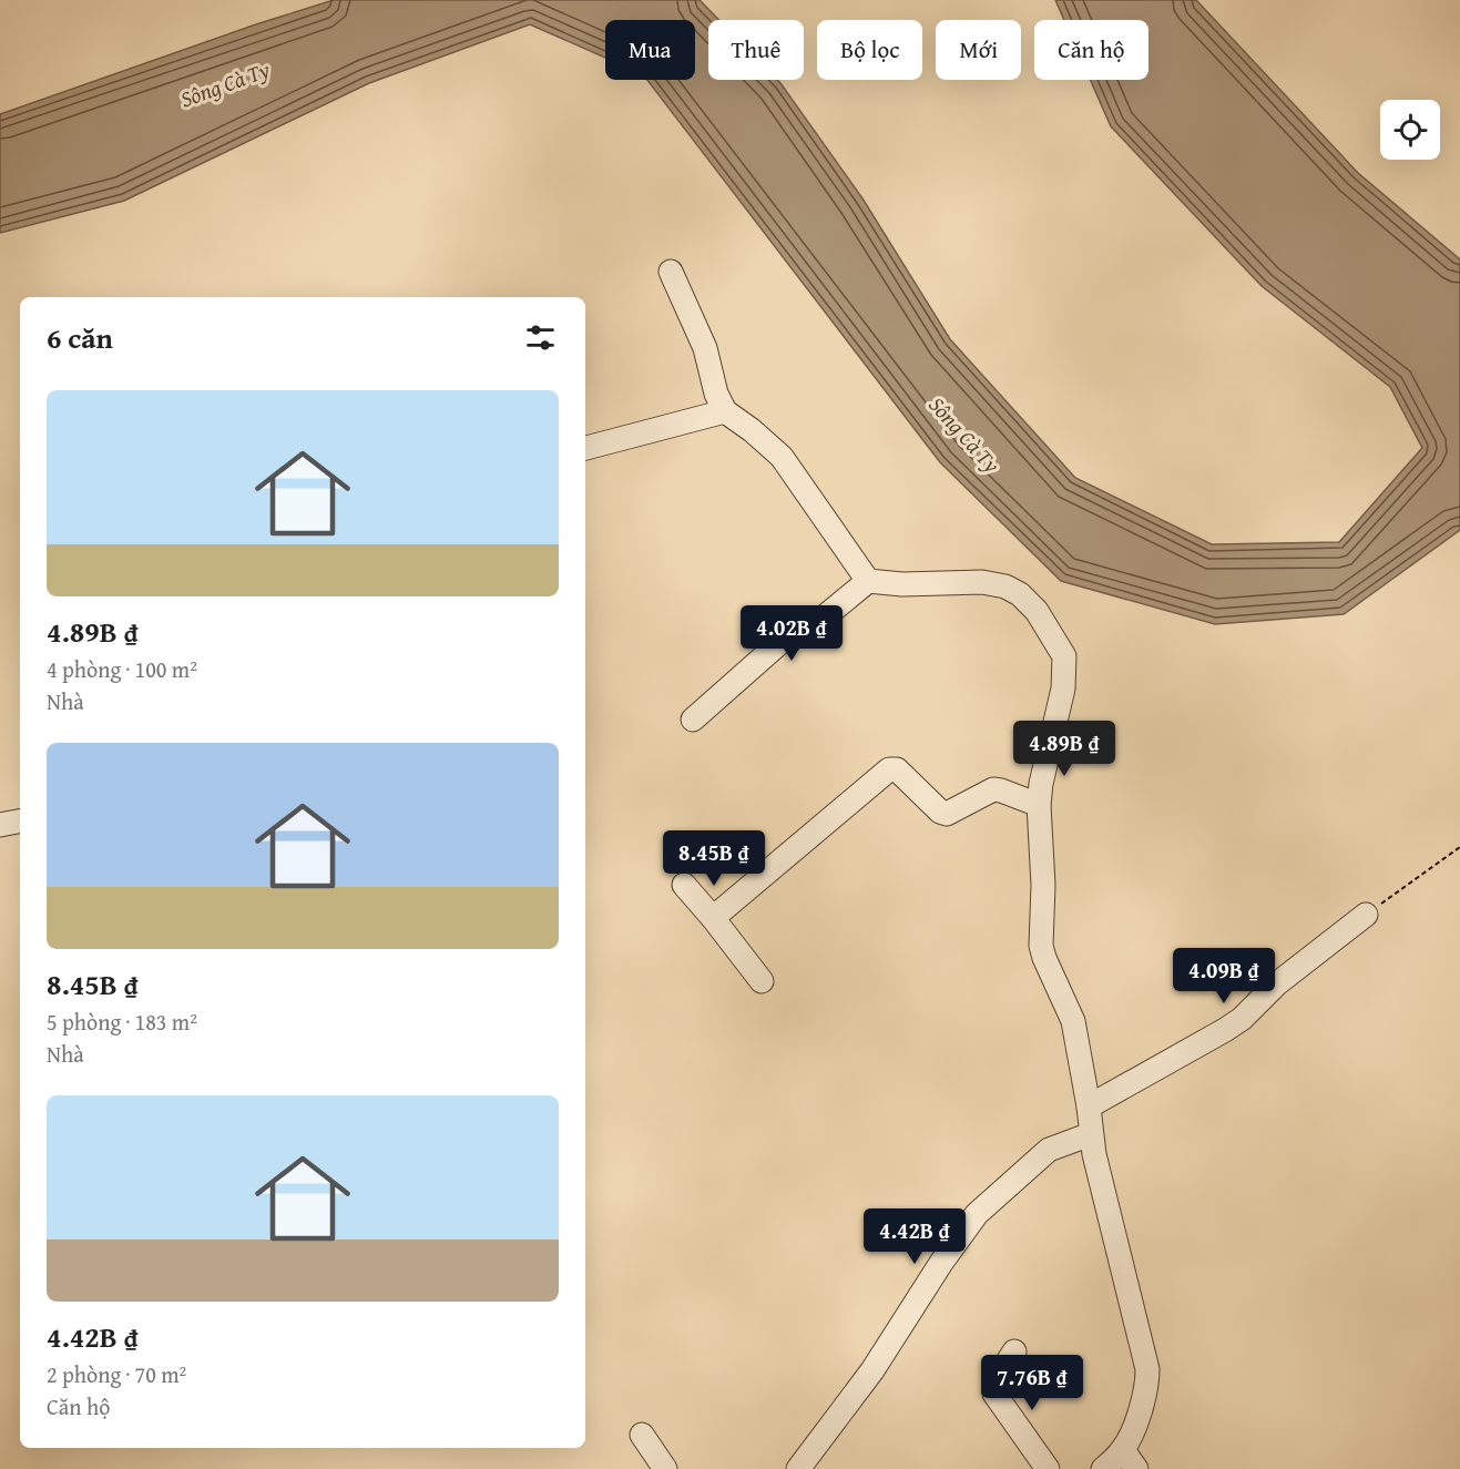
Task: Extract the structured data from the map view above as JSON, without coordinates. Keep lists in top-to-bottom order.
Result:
{
  "water": ["Sông Cà Ty"],
  "page": {
    "chip": [
      "Mua",
      "Thuê",
      "Bộ lọc",
      "Mới",
      "Căn hộ"
    ],
    "heading": "6 căn",
    "list": [
      {
        "name": "4.89B ₫",
        "note": "4 phòng · 100 m² · Nhà"
      },
      {
        "name": "8.45B ₫",
        "note": "5 phòng · 183 m² · Nhà"
      },
      {
        "name": "4.42B ₫",
        "note": "2 phòng · 70 m² · Căn hộ"
      }
    ],
    "price": [
      "4.02B ₫",
      "4.89B ₫",
      "8.45B ₫",
      "4.09B ₫",
      "4.42B ₫",
      "7.76B ₫"
    ]
  }
}
